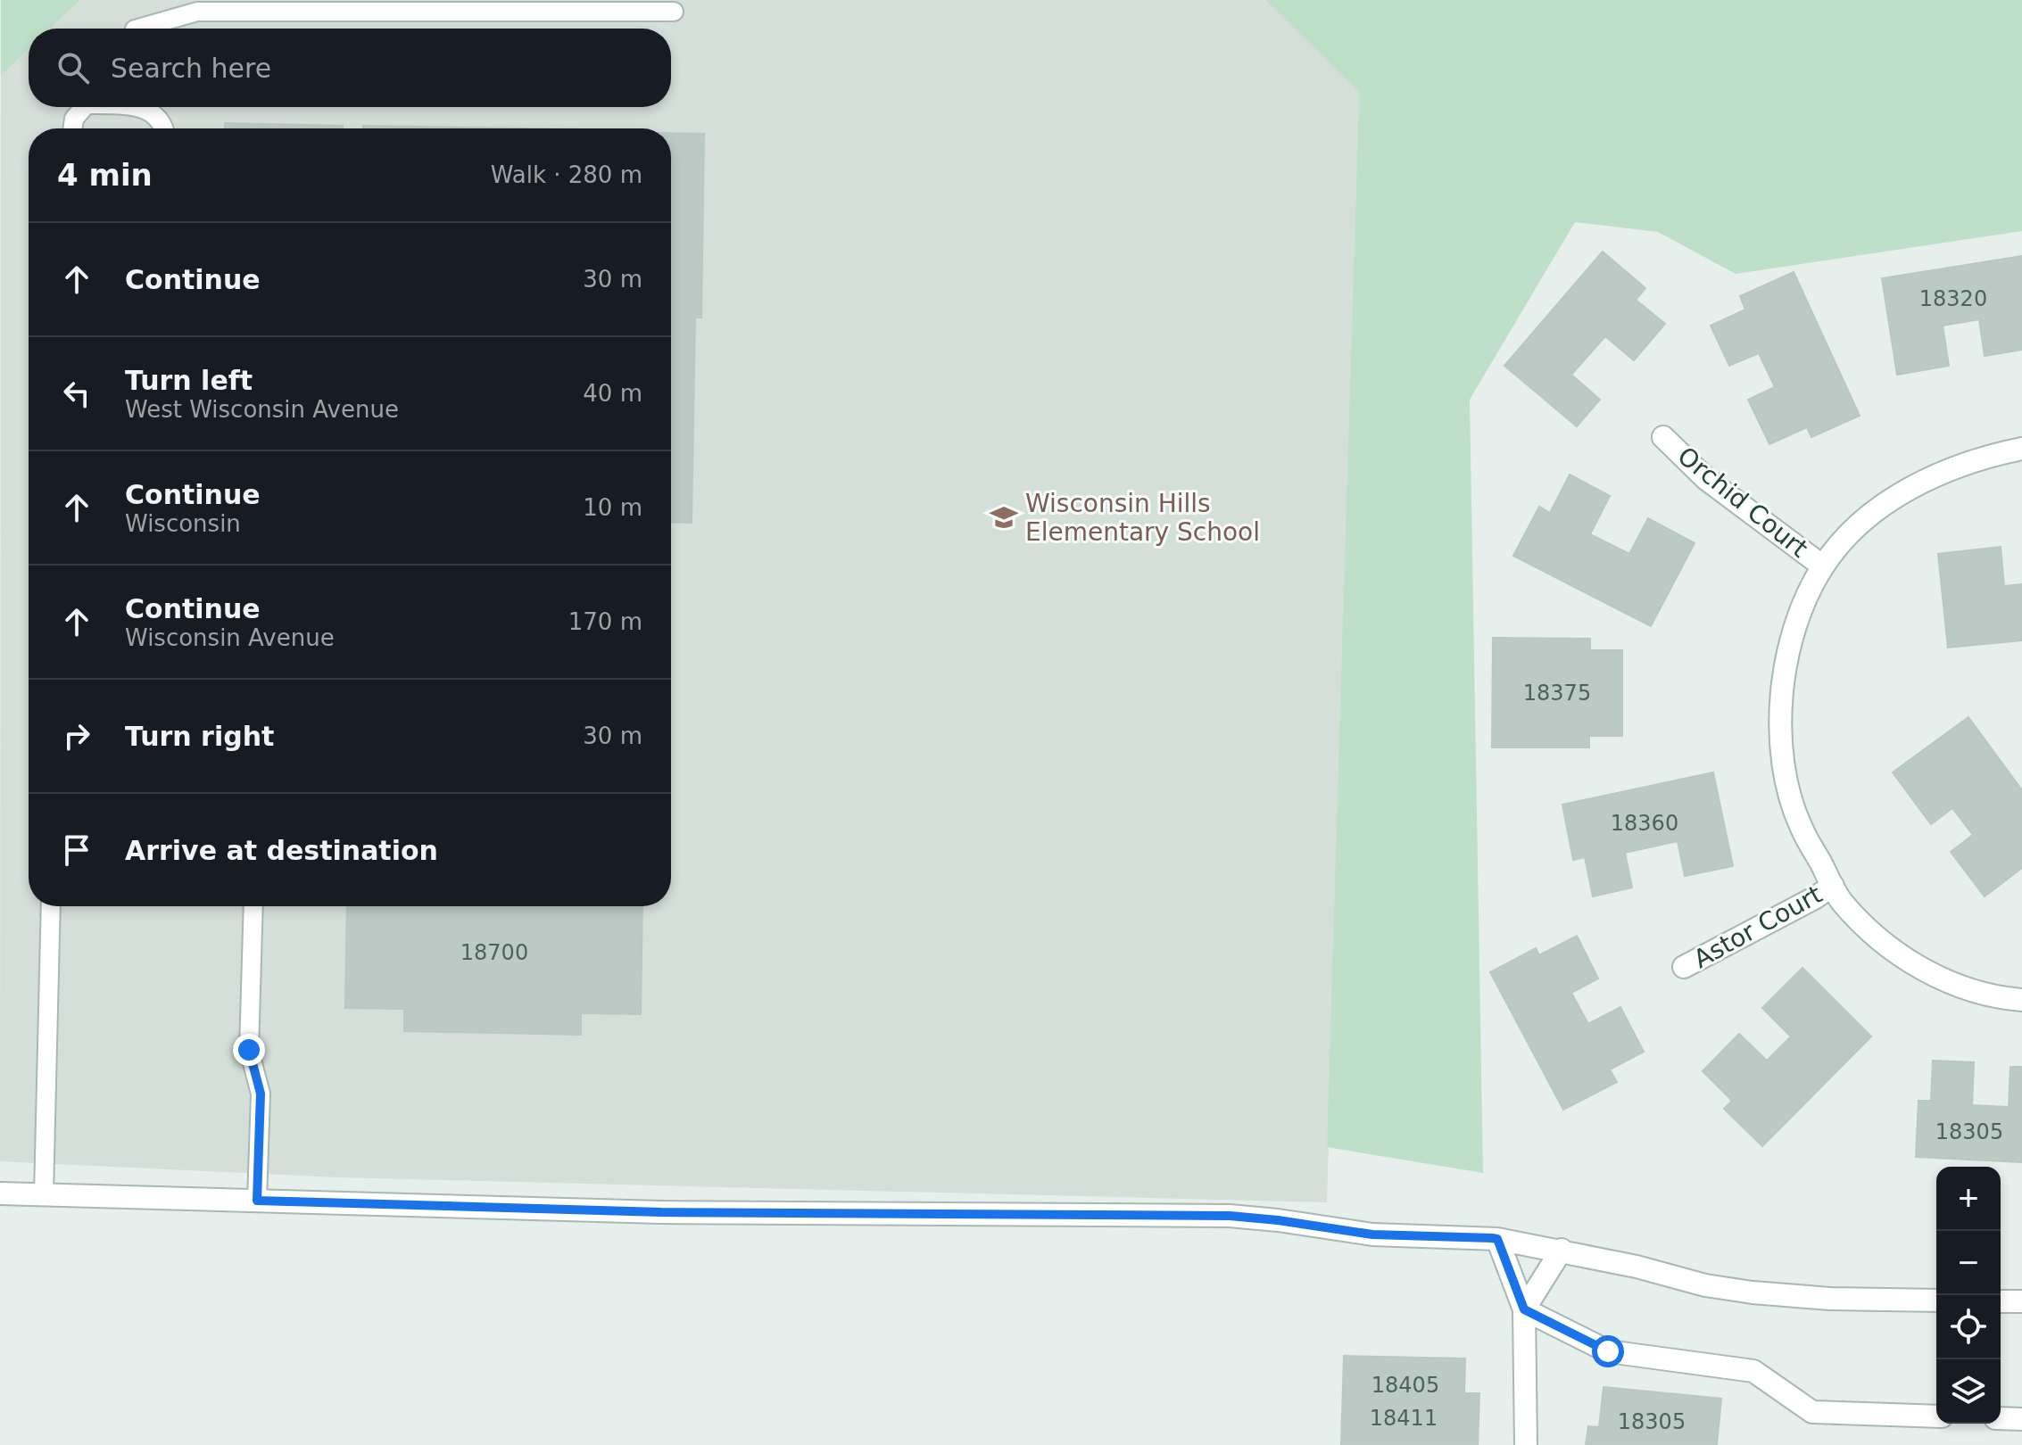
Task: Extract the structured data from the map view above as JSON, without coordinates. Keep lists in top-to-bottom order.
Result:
{
  "streets": {
    "street": ["Orchid Court", "Astor Court"]
  },
  "places": {
    "school or university": ["Wisconsin Hills Elementary School"]
  },
  "house_numbers": [
    "18320",
    "18375",
    "18360",
    "18700",
    "18305",
    "18405",
    "18411",
    "18305"
  ],
  "page": {
    "search": "Search here",
    "heading": ["4 min", "Walk · 280 m"],
    "list": [
      ["Continue", "30 m"],
      ["Turn left", "West Wisconsin Avenue", "40 m"],
      ["Continue", "Wisconsin", "10 m"],
      ["Continue", "Wisconsin Avenue", "170 m"],
      ["Turn right", "30 m"],
      "Arrive at destination"
    ],
    "map_buttons": ["+", "−"]
  }
}
